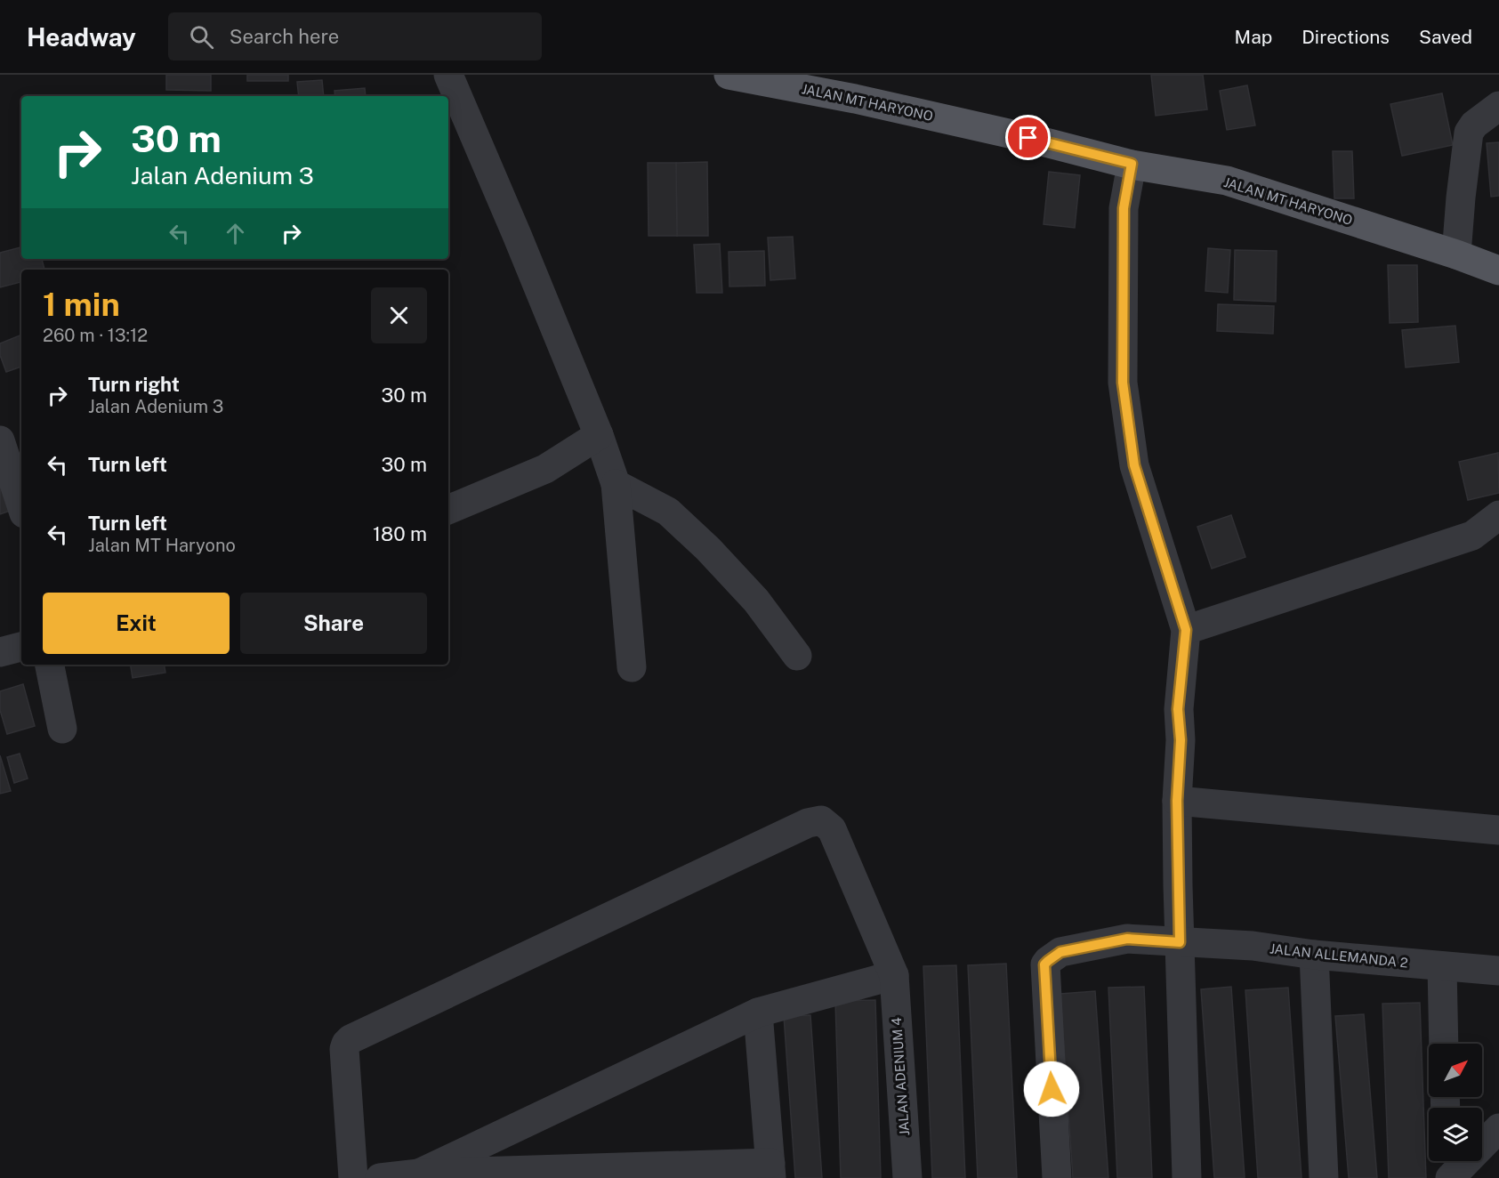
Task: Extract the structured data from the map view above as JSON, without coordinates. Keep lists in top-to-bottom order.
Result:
{
  "streets": {
    "main road": ["JALAN MT HARYONO"],
    "street": ["JALAN ALLEMANDA 2", "JALAN ADENIUM 4"]
  },
  "north": "top right",
  "page": {
    "header": "Headway",
    "search": "Search here",
    "nav": ["Map", "Directions", "Saved"],
    "turn": ["30 m", "Jalan Adenium 3"],
    "heading": ["1 min", "260 m · 13:12"],
    "list": [
      {
        "name": "Turn right",
        "note": "Jalan Adenium 3",
        "value": "30 m"
      },
      {
        "name": "Turn left",
        "value": "30 m"
      },
      {
        "name": "Turn left",
        "note": "Jalan MT Haryono",
        "value": "180 m"
      }
    ],
    "buttons": ["Exit", "Share"]
  }
}
